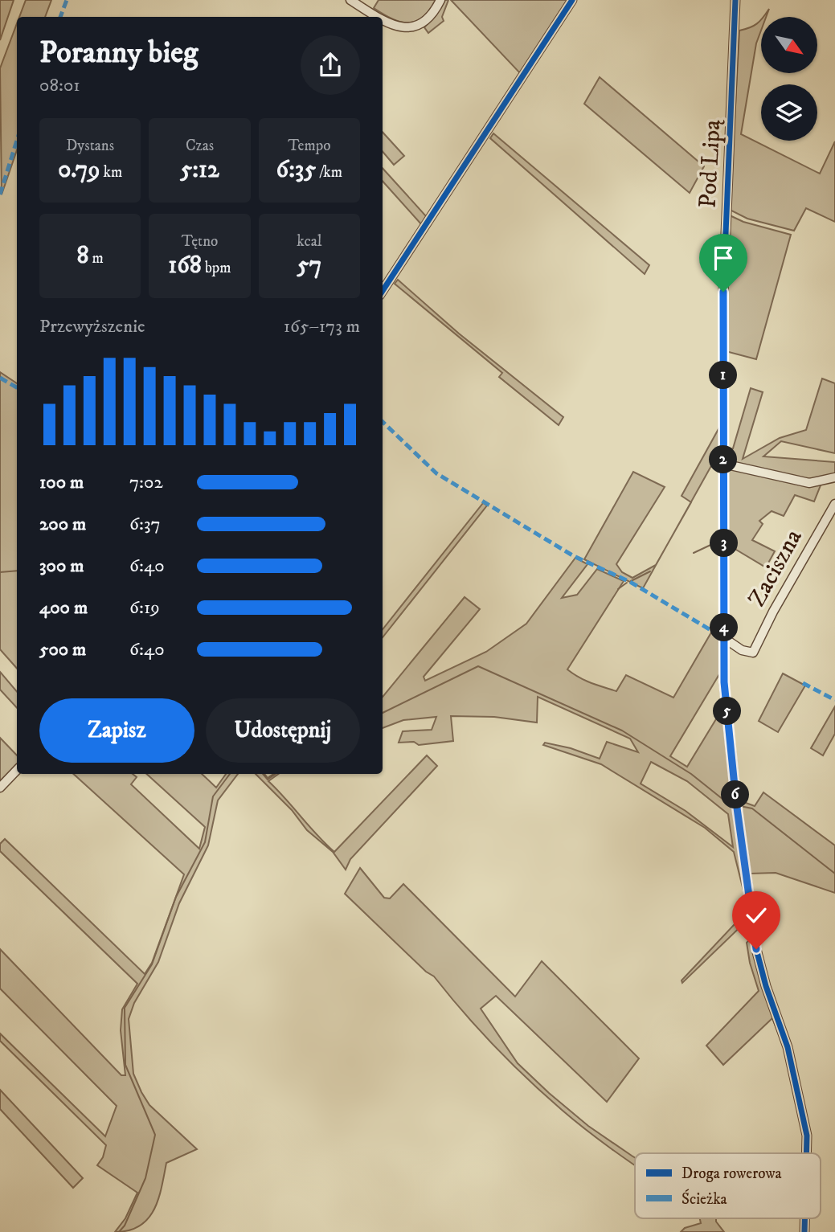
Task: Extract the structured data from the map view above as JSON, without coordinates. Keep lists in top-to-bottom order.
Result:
{
  "streets": {
    "street": ["Pod Lipą", "Zaciszna"]
  },
  "crossings": [
    ["Pod Lipą", "Zaciszna"]
  ],
  "legend": ["Droga rowerowa", "Ścieżka"],
  "north": "bottom right",
  "page": {
    "heading": ["Poranny bieg", "08:01"],
    "stats": [
      ["Dystans", "0.79 km"],
      ["Czas", "5:12"],
      ["Tempo", "6:35 /km"],
      ["8 m"],
      ["Tętno", "168 bpm"],
      ["kcal", "57"]
    ],
    "chart": ["Przewyższenie", "165–173 m"],
    "pins": [
      "1",
      "2",
      "3",
      "4",
      "5",
      "6"
    ],
    "list": [
      {
        "name": "100 m",
        "note": "7:02"
      },
      {
        "name": "200 m",
        "note": "6:37"
      },
      {
        "name": "300 m",
        "note": "6:40"
      },
      {
        "name": "400 m",
        "note": "6:19"
      },
      {
        "name": "500 m",
        "note": "6:40"
      }
    ],
    "buttons": ["Zapisz", "Udostępnij"]
  }
}
